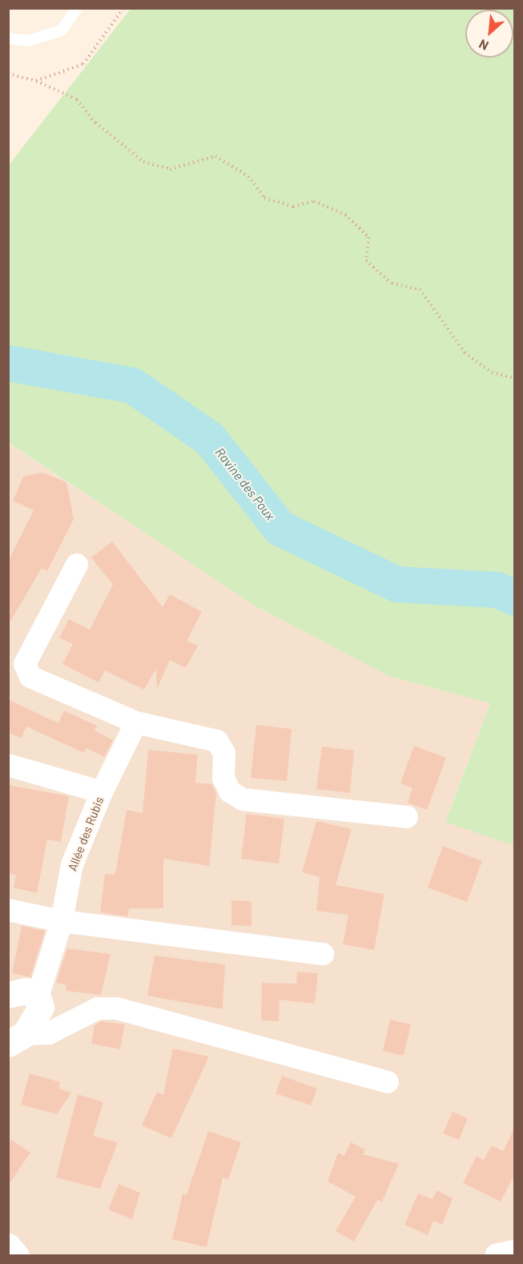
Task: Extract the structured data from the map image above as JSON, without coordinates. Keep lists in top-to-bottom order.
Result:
{
  "streets": {
    "street": ["Allée des Rubis"]
  },
  "water": ["Ravine des Poux"],
  "north": "bottom left"
}
